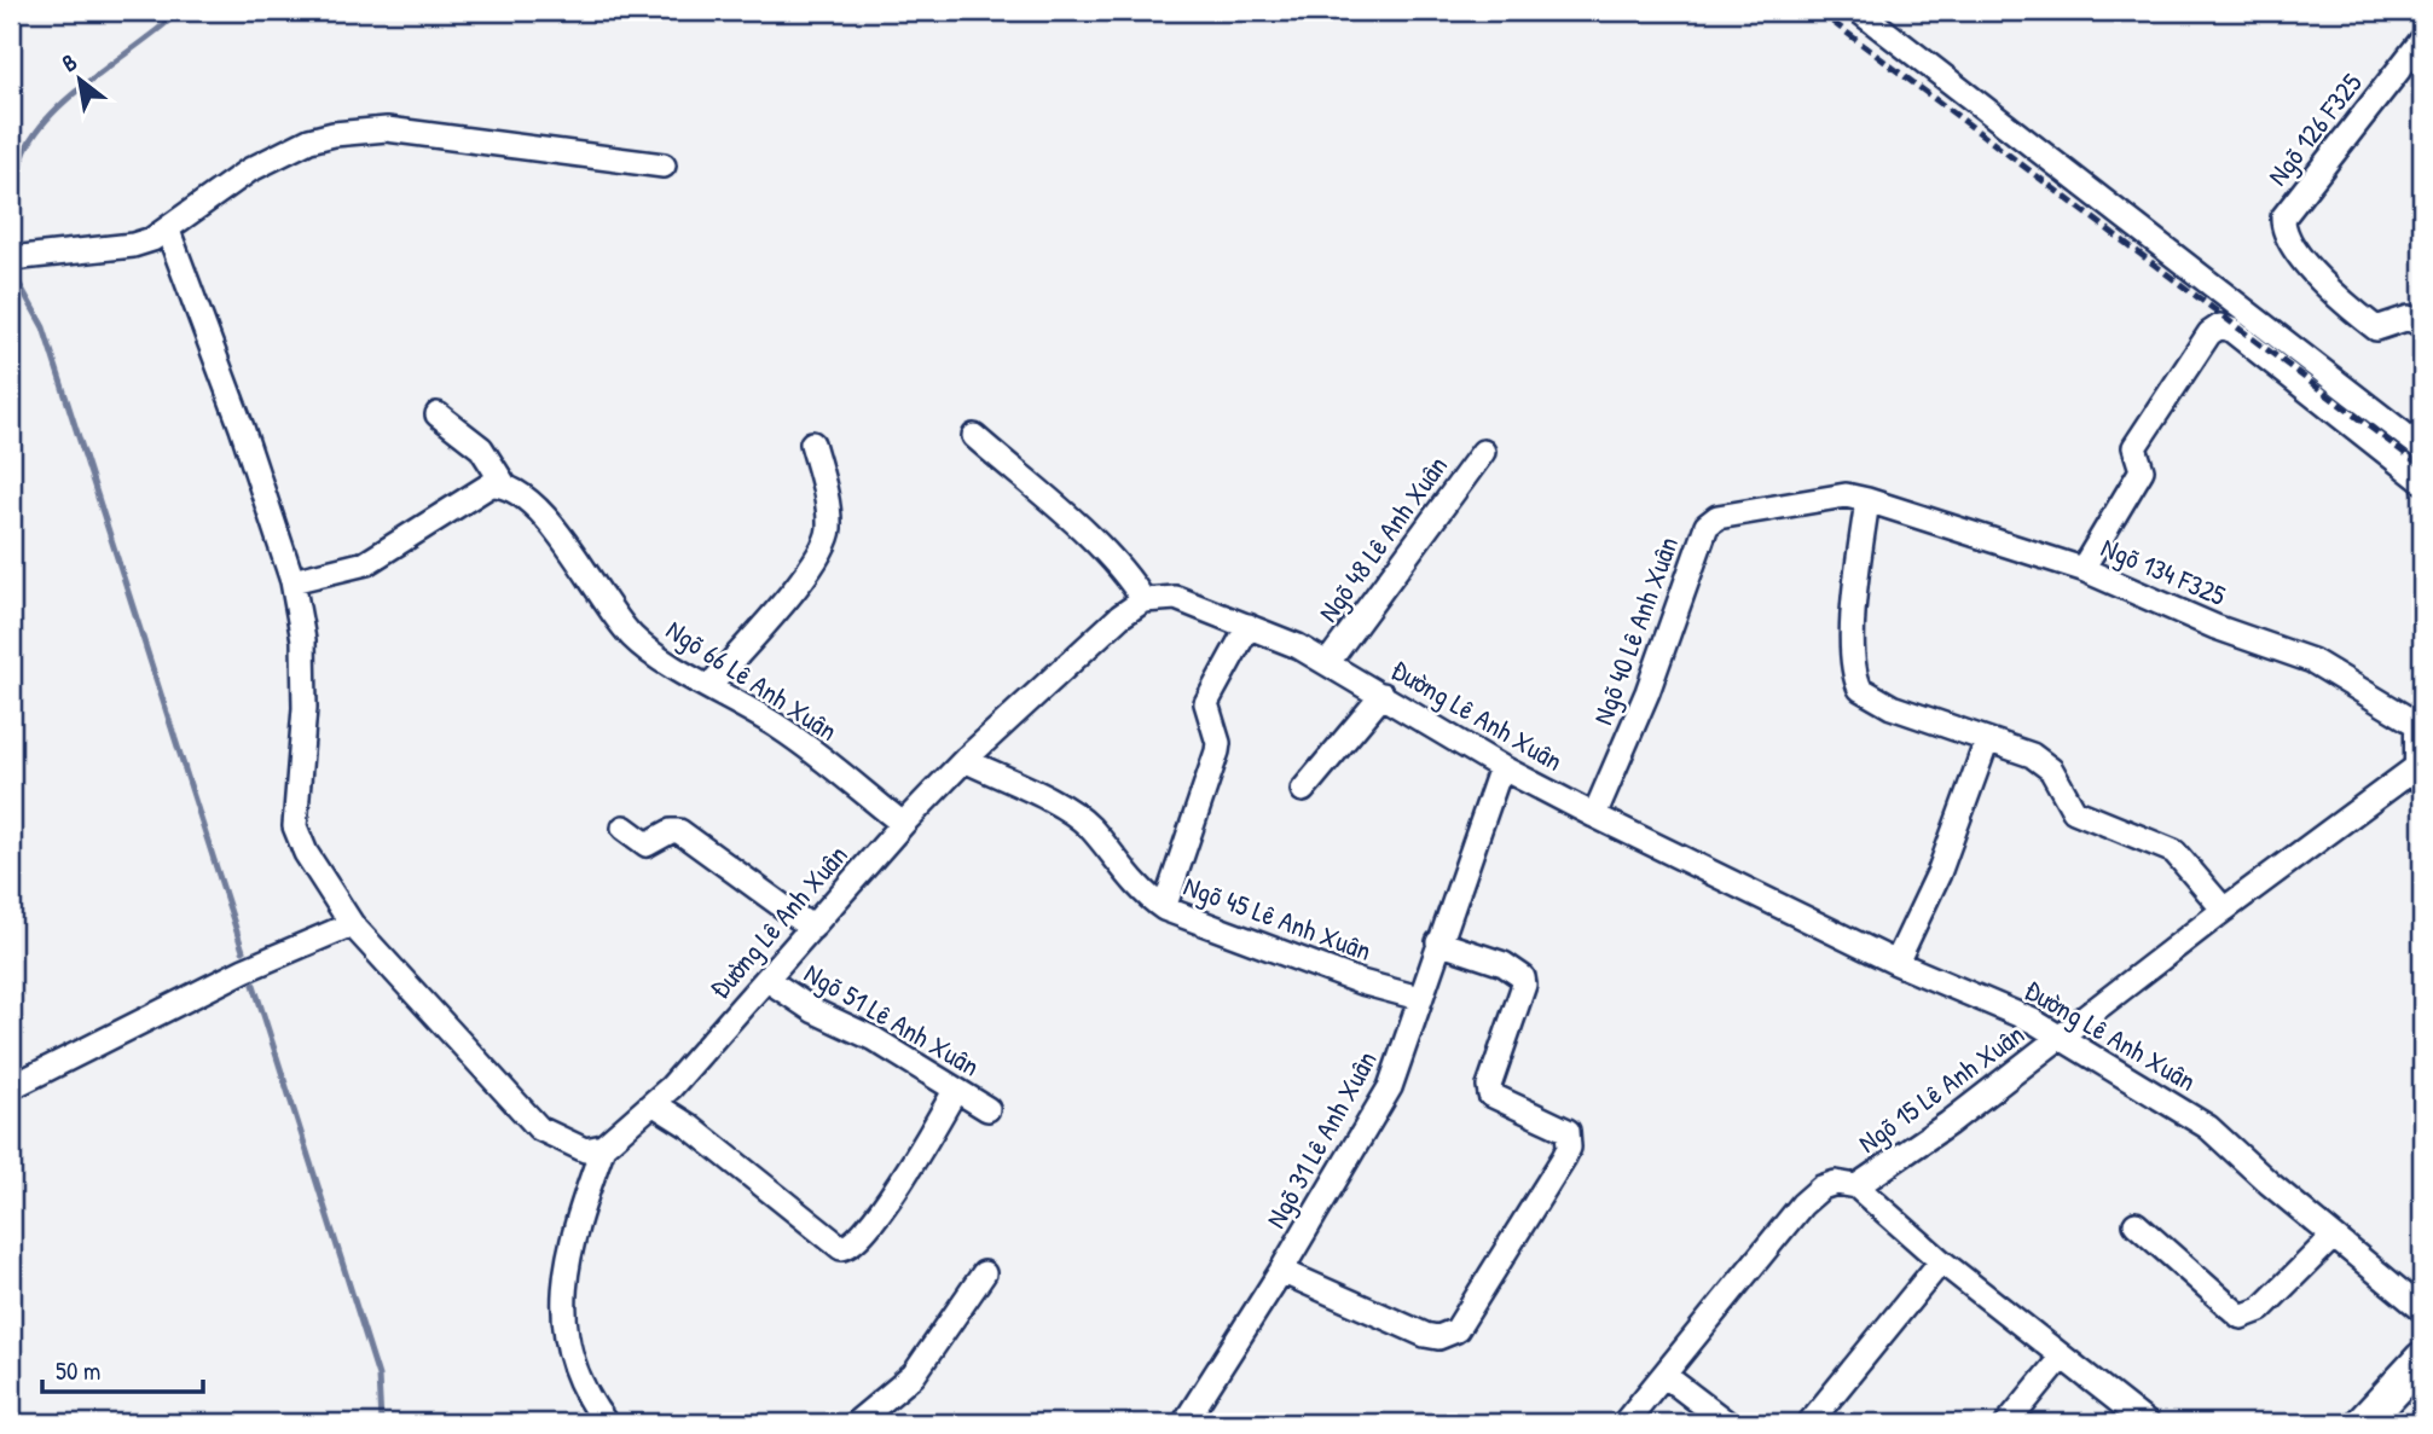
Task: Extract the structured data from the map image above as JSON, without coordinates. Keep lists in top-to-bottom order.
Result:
{
  "streets": {
    "street": [
      "Ngõ 126 F325",
      "Ngõ 48 Lê Anh Xuân",
      "Ngõ 134 F325",
      "Ngõ 40 Lê Anh Xuân",
      "Ngõ 66 Lê Anh Xuân",
      "Đường Lê Anh Xuân",
      "Ngõ 45 Lê Anh Xuân",
      "Ngõ 51 Lê Anh Xuân",
      "Ngõ 15 Lê Anh Xuân",
      "Ngõ 31 Lê Anh Xuân"
    ]
  },
  "crossings": [
    ["Ngõ 48 Lê Anh Xuân", "Đường Lê Anh Xuân"],
    ["Ngõ 134 F325", "Ngõ 40 Lê Anh Xuân"],
    ["Ngõ 134 F325", "Ngõ 15 Lê Anh Xuân"],
    ["Ngõ 40 Lê Anh Xuân", "Đường Lê Anh Xuân"],
    ["Ngõ 66 Lê Anh Xuân", "Đường Lê Anh Xuân"],
    ["Đường Lê Anh Xuân", "Ngõ 45 Lê Anh Xuân"],
    ["Đường Lê Anh Xuân", "Ngõ 51 Lê Anh Xuân"],
    ["Đường Lê Anh Xuân", "Ngõ 15 Lê Anh Xuân"],
    ["Đường Lê Anh Xuân", "Ngõ 31 Lê Anh Xuân"],
    ["Ngõ 45 Lê Anh Xuân", "Ngõ 31 Lê Anh Xuân"]
  ],
  "scale_bar": "50 m",
  "north": "top left"
}
